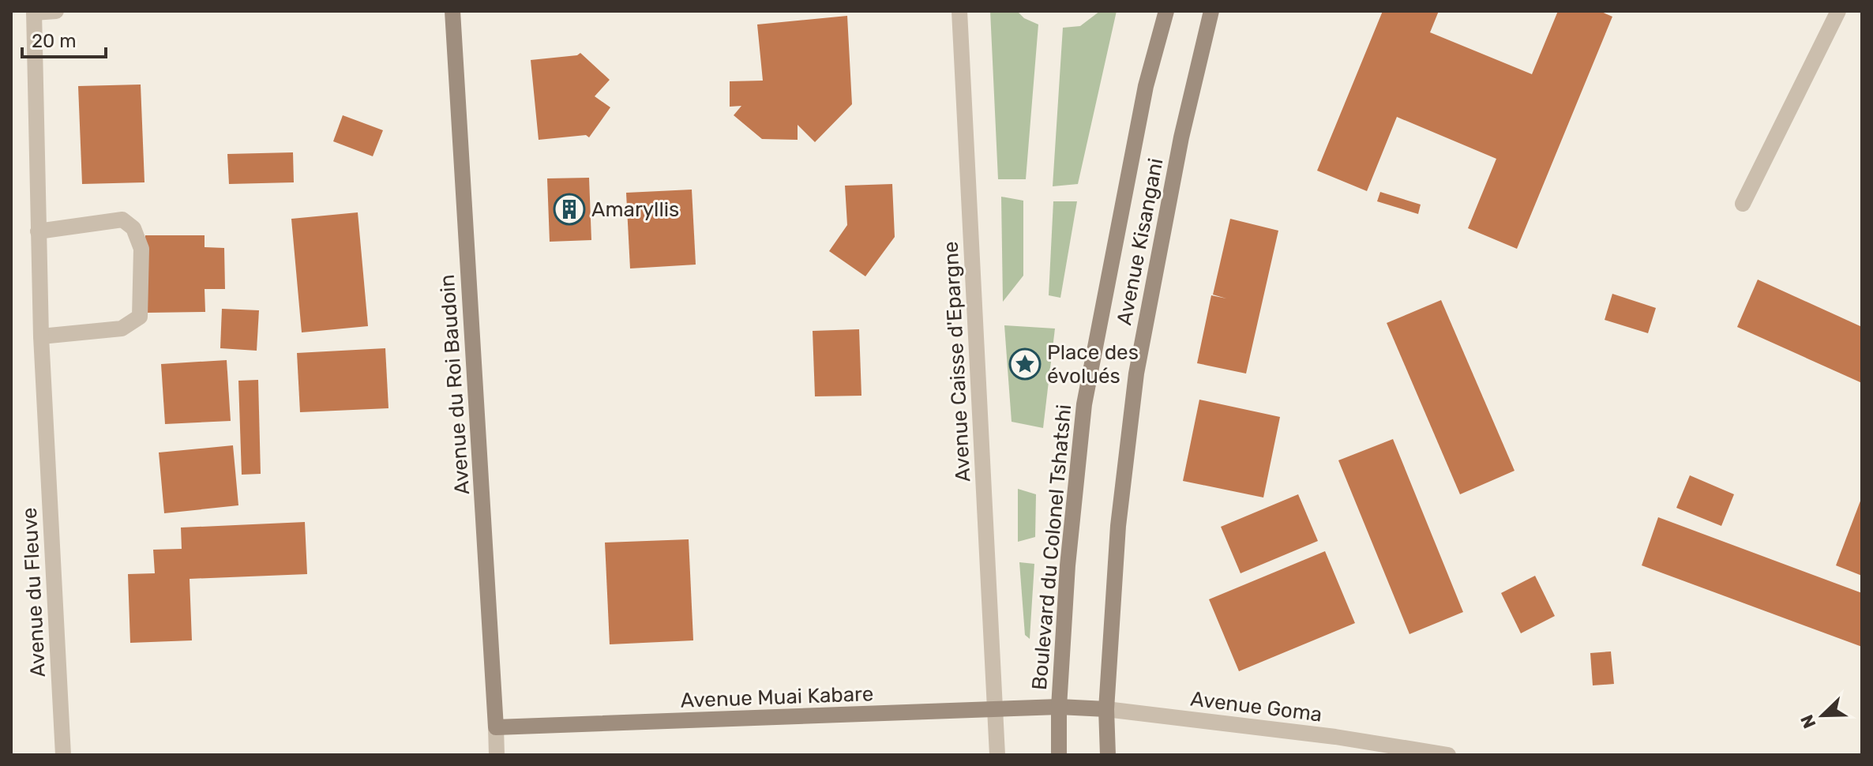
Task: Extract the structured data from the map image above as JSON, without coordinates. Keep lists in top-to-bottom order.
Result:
{
  "streets": {
    "street": [
      "Avenue Kisangani",
      "Avenue Caisse d'Epargne",
      "Avenue du Roi Baudoin",
      "Boulevard du Colonel Tshatshi",
      "Avenue du Fleuve",
      "Avenue Muai Kabare",
      "Avenue Goma"
    ]
  },
  "crossings": [
    ["Avenue Kisangani", "Avenue Goma"],
    ["Avenue Caisse d'Epargne", "Avenue Muai Kabare"],
    ["Avenue du Roi Baudoin", "Avenue Muai Kabare"],
    ["Boulevard du Colonel Tshatshi", "Avenue Muai Kabare"],
    ["Boulevard du Colonel Tshatshi", "Avenue Goma"],
    ["Avenue Muai Kabare", "Avenue Goma"]
  ],
  "places": {
    "building": ["Amaryllis"],
    "place": ["Place des évolués"]
  },
  "scale_bar": "20 m",
  "north": "bottom left"
}
